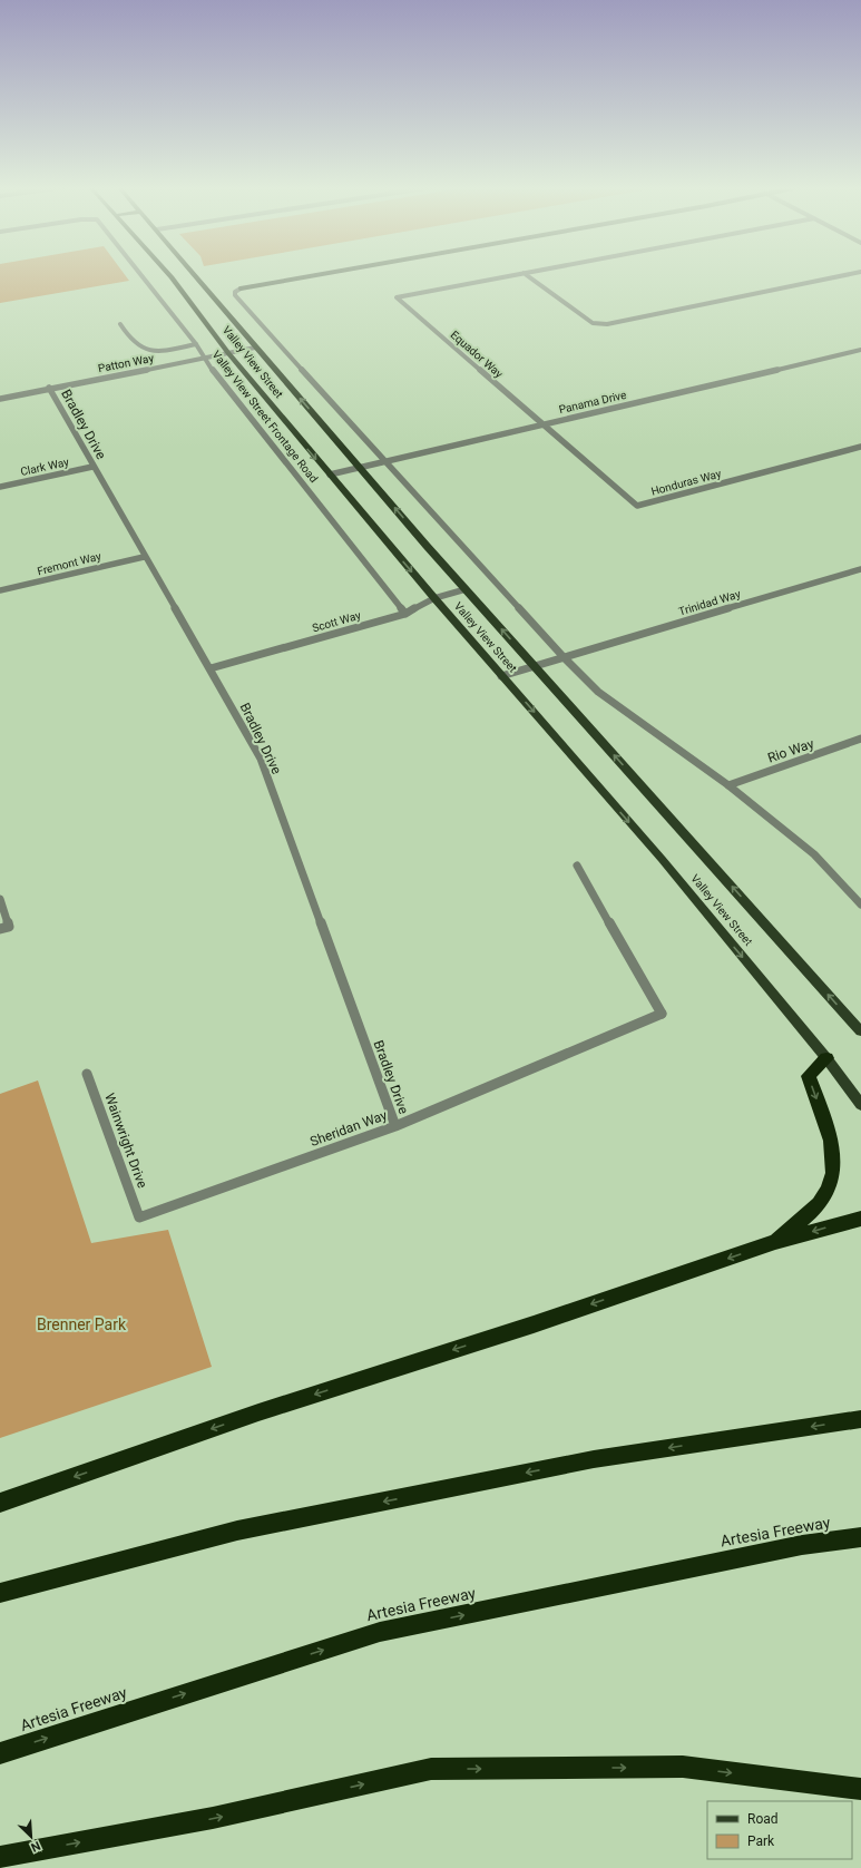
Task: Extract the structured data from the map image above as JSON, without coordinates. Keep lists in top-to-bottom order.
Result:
{
  "streets": {
    "highway": ["Artesia Freeway"],
    "main road": ["Valley View Street"],
    "street": [
      "Equador Way",
      "Patton Way",
      "Panama Drive",
      "Valley View Street Frontage Road",
      "Bradley Drive",
      "Clark Way",
      "Honduras Way",
      "Fremont Way",
      "Trinidad Way",
      "Scott Way",
      "Rio Way",
      "Sheridan Way",
      "Wainwright Drive"
    ]
  },
  "crossings": [
    ["Equador Way", "Panama Drive"],
    ["Equador Way", "Honduras Way"],
    ["Valley View Street", "Patton Way"],
    ["Valley View Street", "Panama Drive"],
    ["Valley View Street", "Trinidad Way"],
    ["Valley View Street", "Scott Way"],
    ["Patton Way", "Valley View Street Frontage Road"],
    ["Patton Way", "Bradley Drive"],
    ["Panama Drive", "Honduras Way"],
    ["Valley View Street Frontage Road", "Scott Way"],
    ["Bradley Drive", "Clark Way"],
    ["Bradley Drive", "Fremont Way"],
    ["Bradley Drive", "Scott Way"],
    ["Bradley Drive", "Sheridan Way"],
    ["Sheridan Way", "Wainwright Drive"]
  ],
  "parks": ["Brenner Park"],
  "legend": ["Road", "Park"],
  "north": "bottom right"
}
